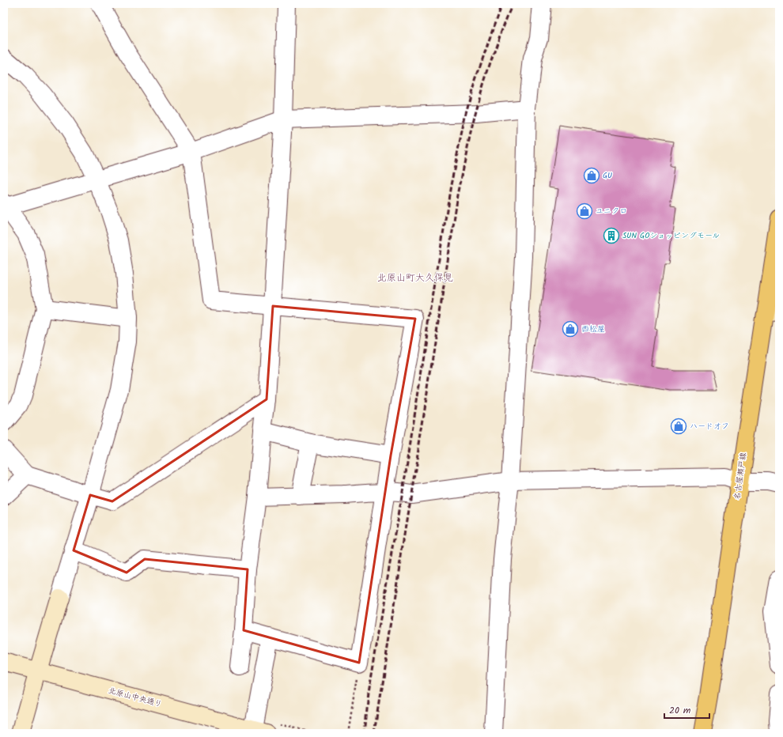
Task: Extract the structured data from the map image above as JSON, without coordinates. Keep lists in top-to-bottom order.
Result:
{
  "streets": {
    "main road": ["名古屋瀬戸線"],
    "street": ["北原山中央通り"]
  },
  "districts": ["北原山町大久保見"],
  "places": {
    "shop": [
      "GU",
      "ユニクロ",
      "西松屋",
      "ハードオフ"
    ],
    "building": ["SUN GOショッピングモール"]
  },
  "scale_bar": "20 m"
}
